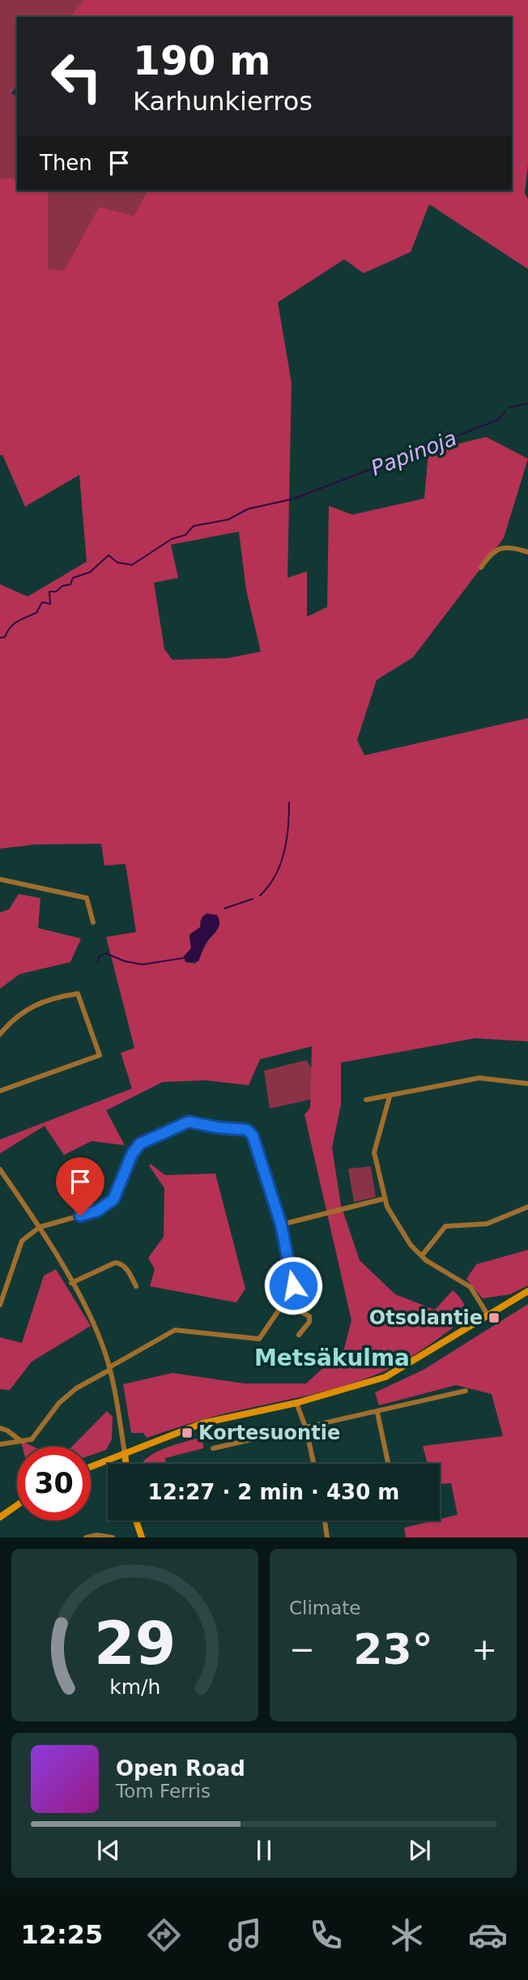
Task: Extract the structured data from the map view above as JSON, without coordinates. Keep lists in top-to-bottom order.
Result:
{
  "districts": ["Metsäkulma"],
  "water": ["Papinoja"],
  "places": {
    "transit": ["Otsolantie", "Kortesuontie"]
  },
  "page": {
    "turn": ["190 m", "Karhunkierros"],
    "then": "Then",
    "limit": "30",
    "trip": "12:27 · 2 min · 430 m",
    "tile": "Climate",
    "heat": ["−", "23°", "+"],
    "song": ["Open Road", "Tom Ferris"],
    "tabs": "12:25",
    "gauge": ["29", "km/h"]
  }
}
